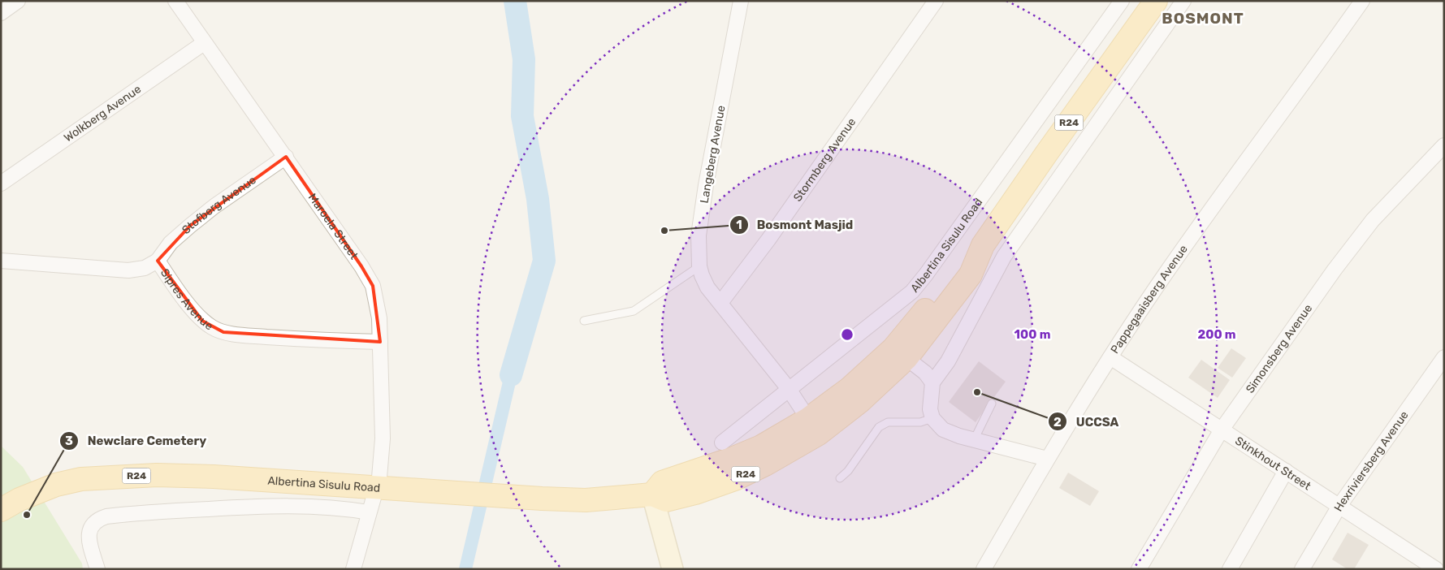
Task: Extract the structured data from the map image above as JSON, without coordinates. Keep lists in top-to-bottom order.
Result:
{
  "streets": {
    "main road": ["R24", "Albertina Sisulu Road"],
    "street": [
      "Wolkberg Avenue",
      "Langeberg Avenue",
      "Stormberg Avenue",
      "Stofberg Avenue",
      "Maroela Street",
      "Sipres Avenue",
      "Pappegaaisberg Avenue",
      "Simonsberg Avenue",
      "Hexriviersberg Avenue",
      "Stinkhout Street"
    ]
  },
  "crossings": [
    ["Wolkberg Avenue", "Maroela Street"],
    ["R24", "Albertina Sisulu Road"],
    ["Langeberg Avenue", "Stormberg Avenue"],
    ["Stofberg Avenue", "Maroela Street"],
    ["Stofberg Avenue", "Sipres Avenue"],
    ["Maroela Street", "Albertina Sisulu Road"],
    ["Maroela Street", "Sipres Avenue"],
    ["Pappegaaisberg Avenue", "Stinkhout Street"],
    ["Simonsberg Avenue", "Stinkhout Street"],
    ["Hexriviersberg Avenue", "Stinkhout Street"]
  ],
  "districts": ["BOSMONT"],
  "places": ["Bosmont Masjid", "UCCSA", "Newclare Cemetery"],
  "rings": ["100 m", "200 m"]
}
